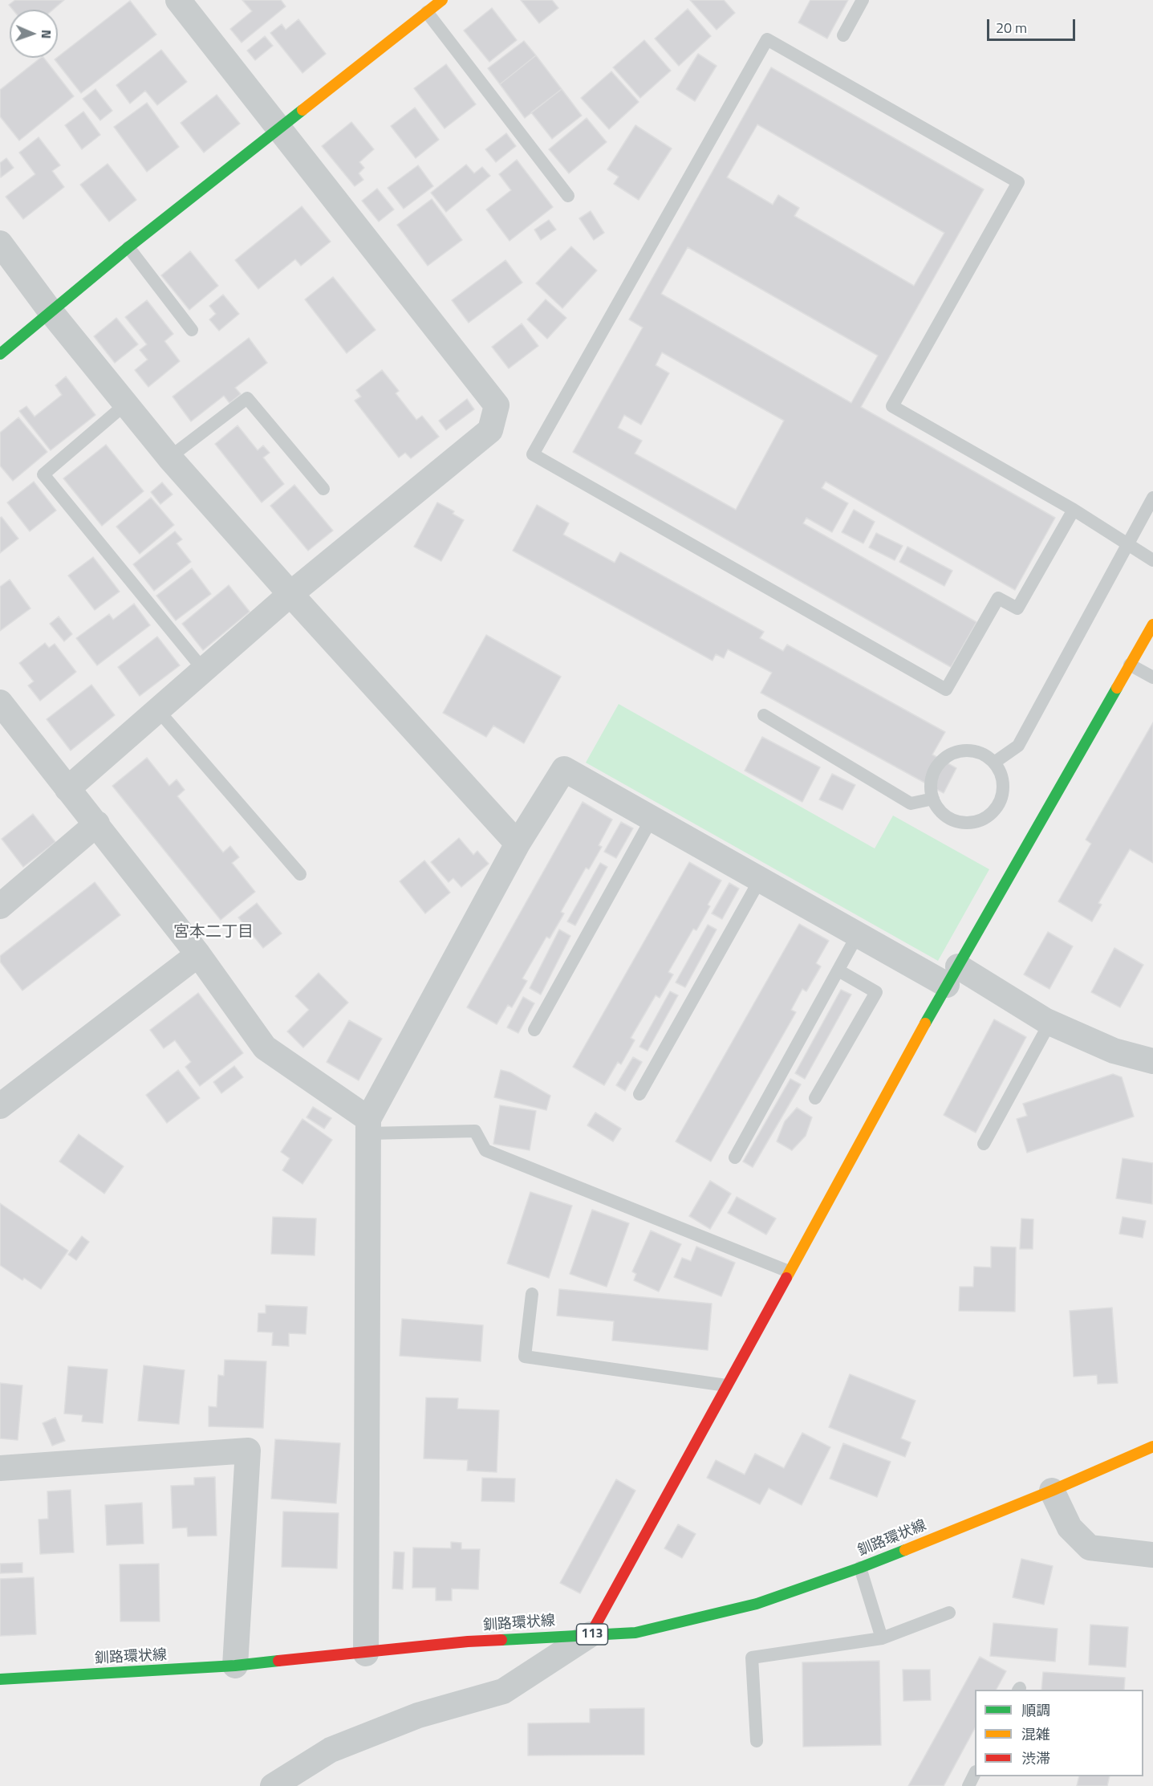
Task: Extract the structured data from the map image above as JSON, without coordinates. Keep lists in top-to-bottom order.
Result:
{
  "streets": {
    "street": ["釧路環状線", "113"]
  },
  "districts": ["宮本二丁目"],
  "legend": ["順調", "混雑", "渋滞"],
  "scale_bar": "20 m",
  "north": "right"
}
